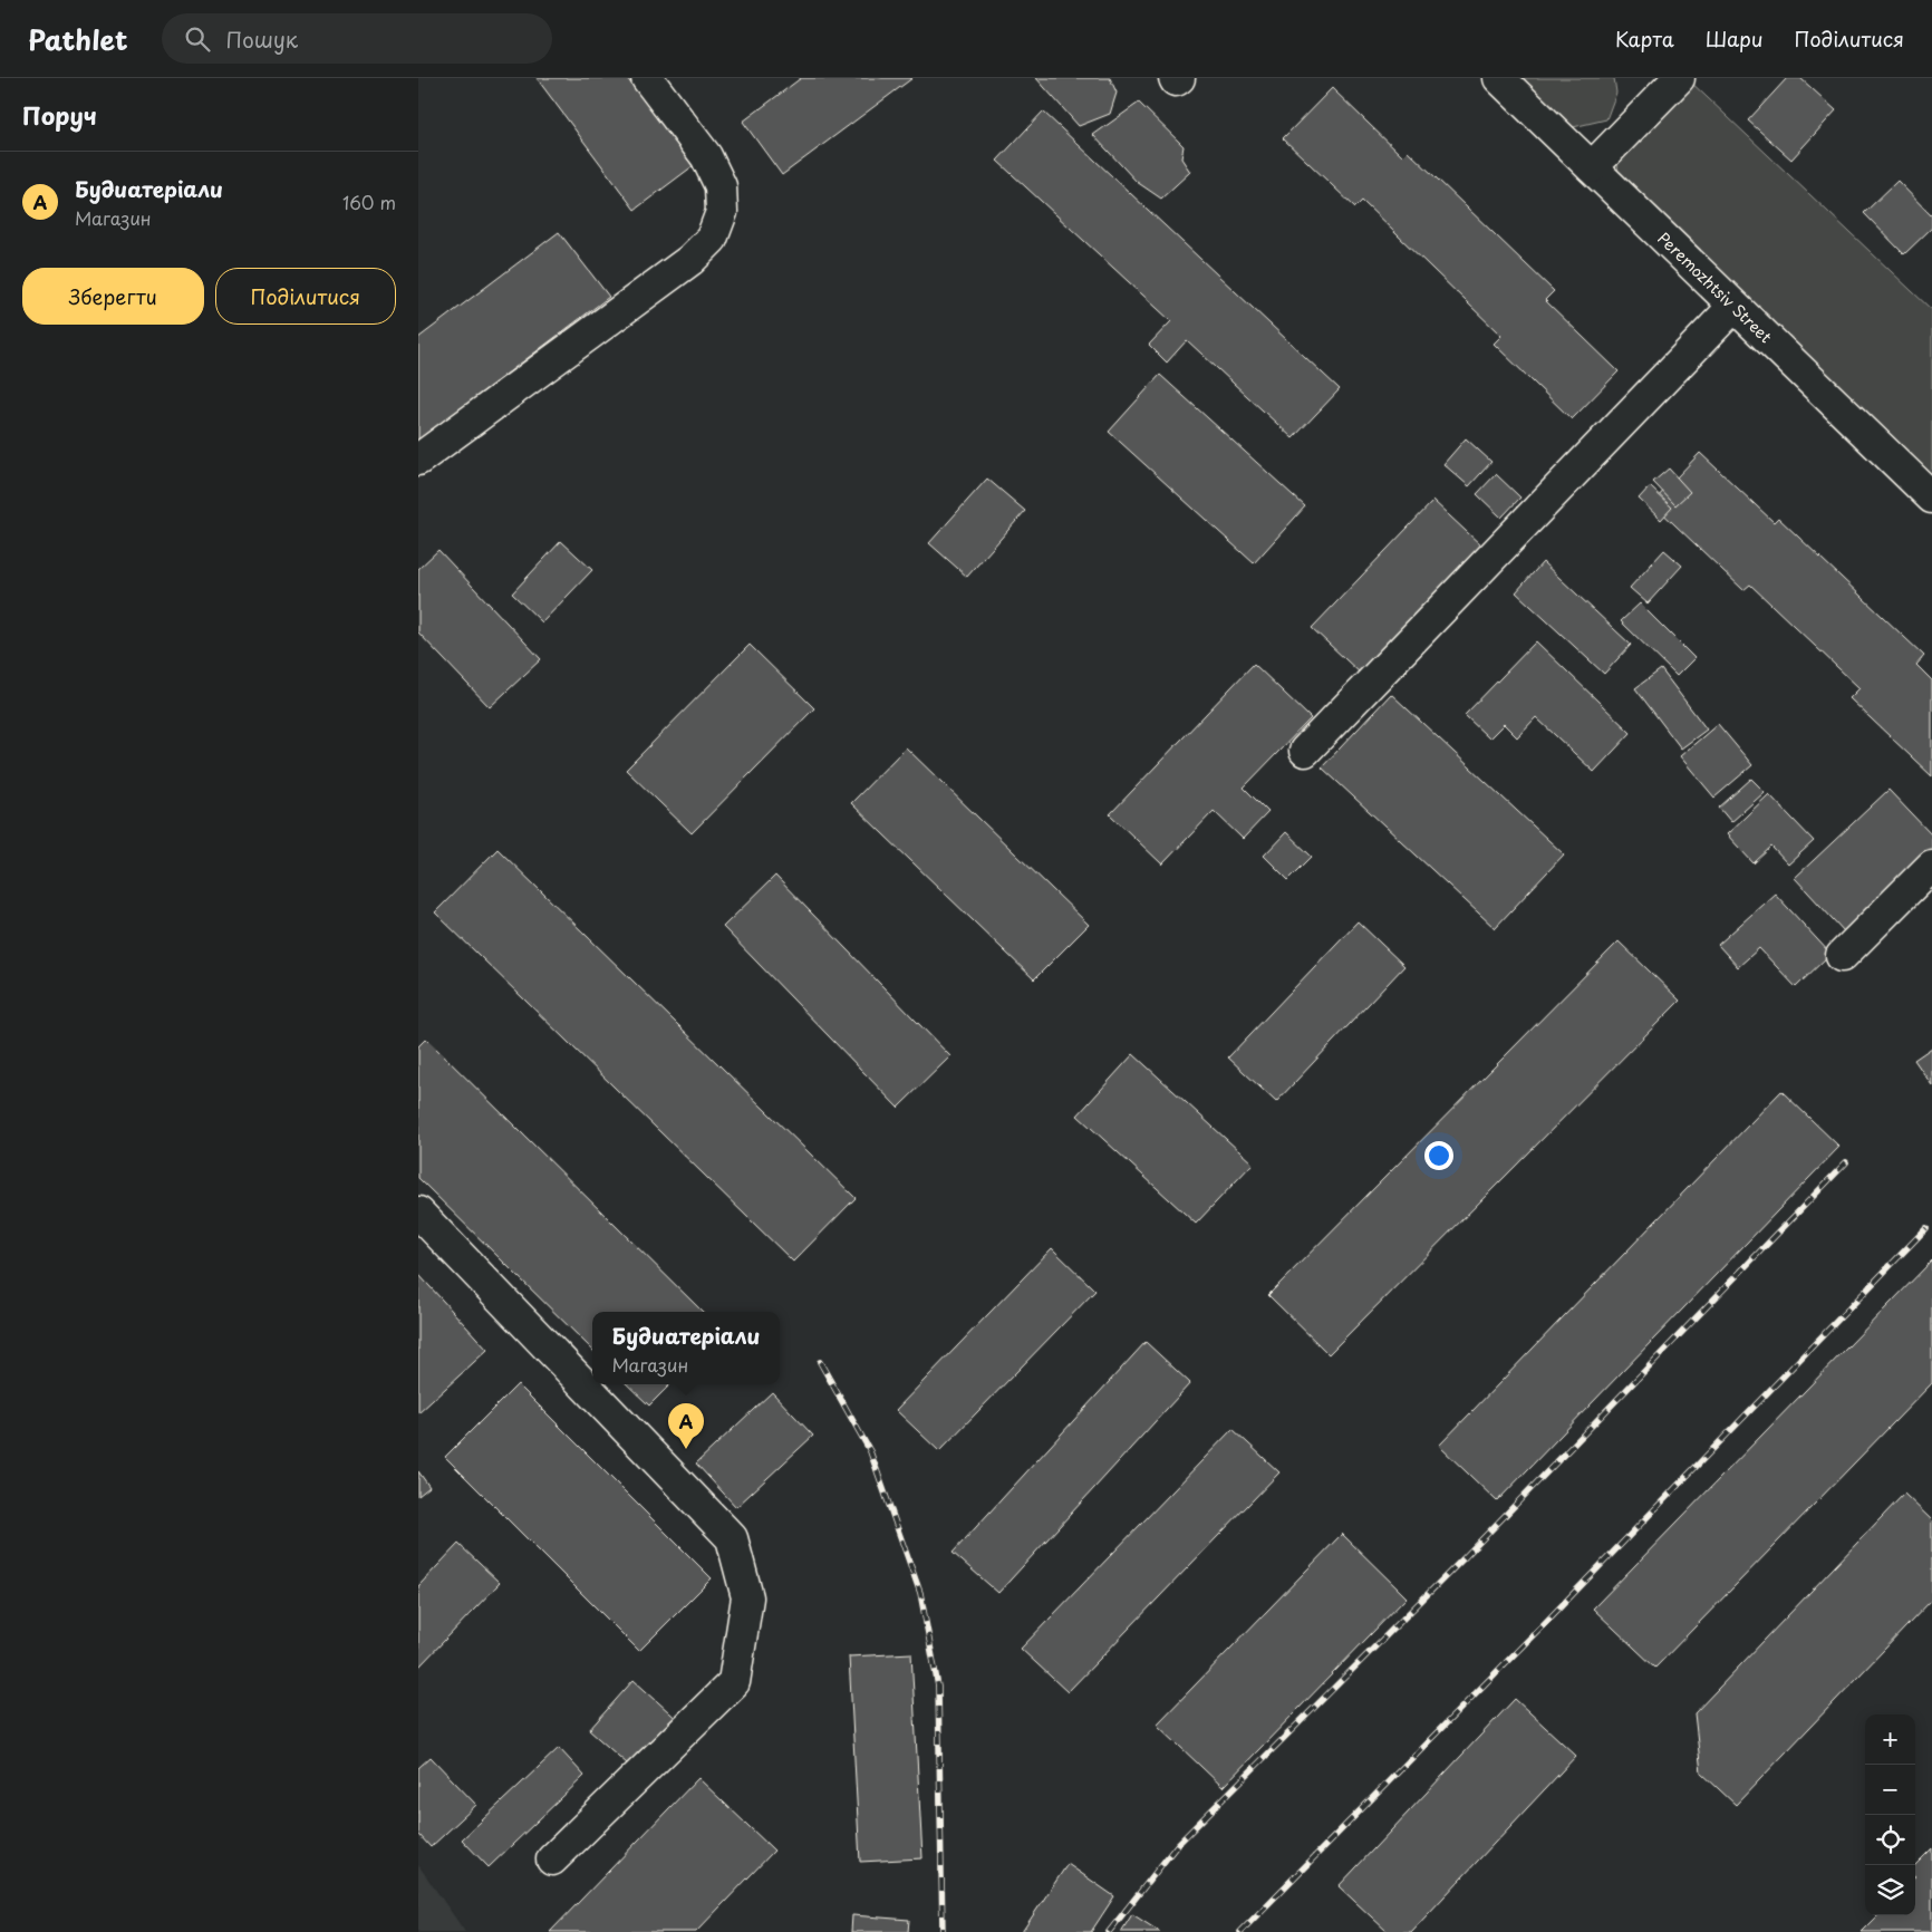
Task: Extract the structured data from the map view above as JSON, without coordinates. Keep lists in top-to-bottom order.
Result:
{
  "streets": {
    "street": ["Peremozhtsiv Street"]
  },
  "page": {
    "header": "Pathlet",
    "search": "Пошук",
    "nav": ["Карта", "Шари", "Поділитися"],
    "heading": "Поруч",
    "list": [
      {
        "mark": "A",
        "name": "Будиатеріали",
        "note": "Магазин",
        "value": "160 m"
      }
    ],
    "buttons": ["Зберегти", "Поділитися"],
    "popup": ["Будиатеріали", "Магазин"],
    "pins": "A",
    "map_buttons": ["+", "−"]
  }
}
